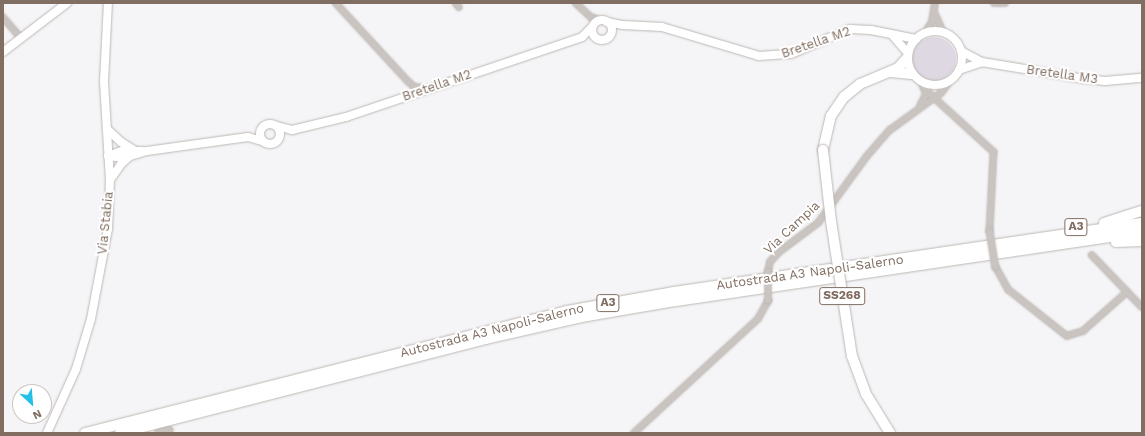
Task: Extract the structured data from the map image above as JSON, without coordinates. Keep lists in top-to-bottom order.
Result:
{
  "streets": {
    "highway": ["A3", "Autostrada A3 Napoli-Salerno", "SS268"],
    "street": [
      "Bretella M2",
      "Bretella M3",
      "Via Stabia",
      "Via Campia"
    ]
  },
  "crossings": [
    ["Bretella M2", "Bretella M3"],
    ["Bretella M2", "Via Stabia"],
    ["Bretella M2", "SS268"],
    ["Bretella M3", "SS268"],
    ["A3", "Autostrada A3 Napoli-Salerno"]
  ],
  "north": "bottom right"
}
